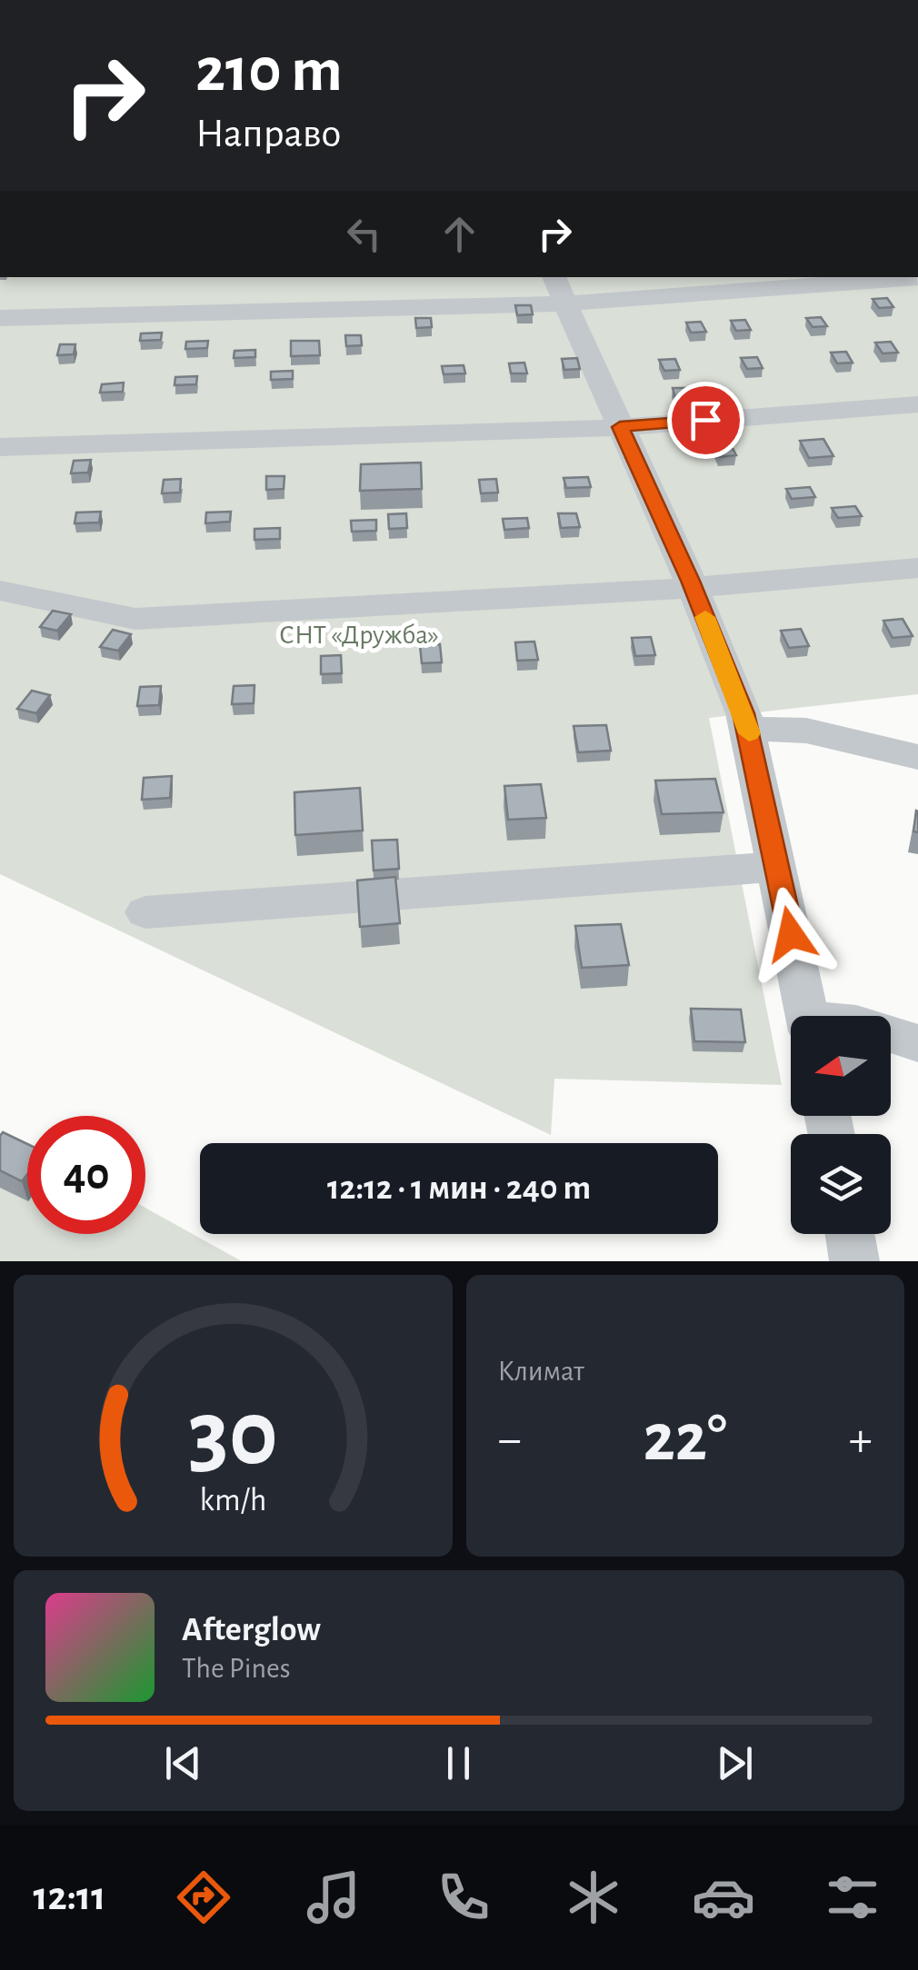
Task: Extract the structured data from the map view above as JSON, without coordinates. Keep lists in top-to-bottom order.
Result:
{
  "parks": ["СНТ «Дружба»"],
  "north": "left",
  "page": {
    "turn": ["210 m", "Направо"],
    "limit": "40",
    "trip": "12:12 · 1 мин · 240 m",
    "tile": "Климат",
    "heat": ["−", "22°", "+"],
    "song": ["Afterglow", "The Pines"],
    "tabs": "12:11",
    "gauge": ["30", "km/h"]
  }
}
